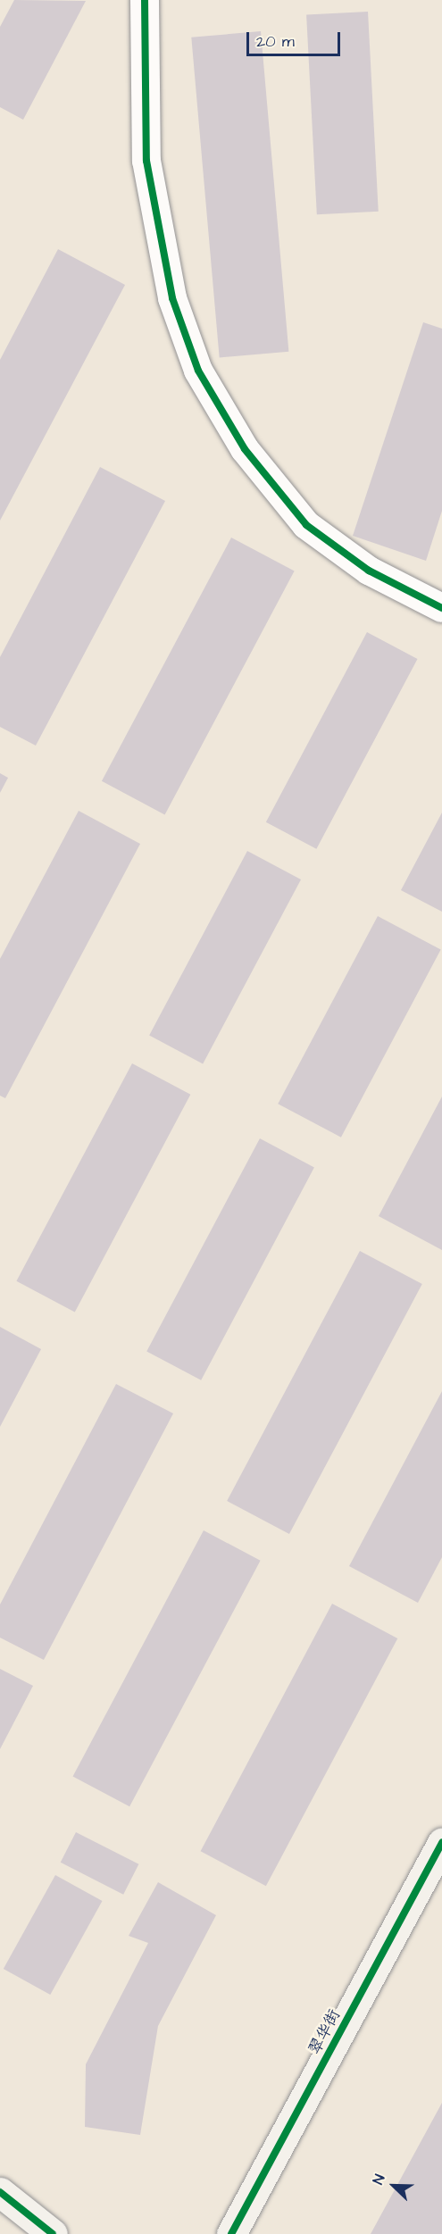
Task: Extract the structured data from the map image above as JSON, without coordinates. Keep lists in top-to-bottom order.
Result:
{
  "streets": {
    "street": ["翠华街"]
  },
  "scale_bar": "20 m",
  "north": "top left"
}
